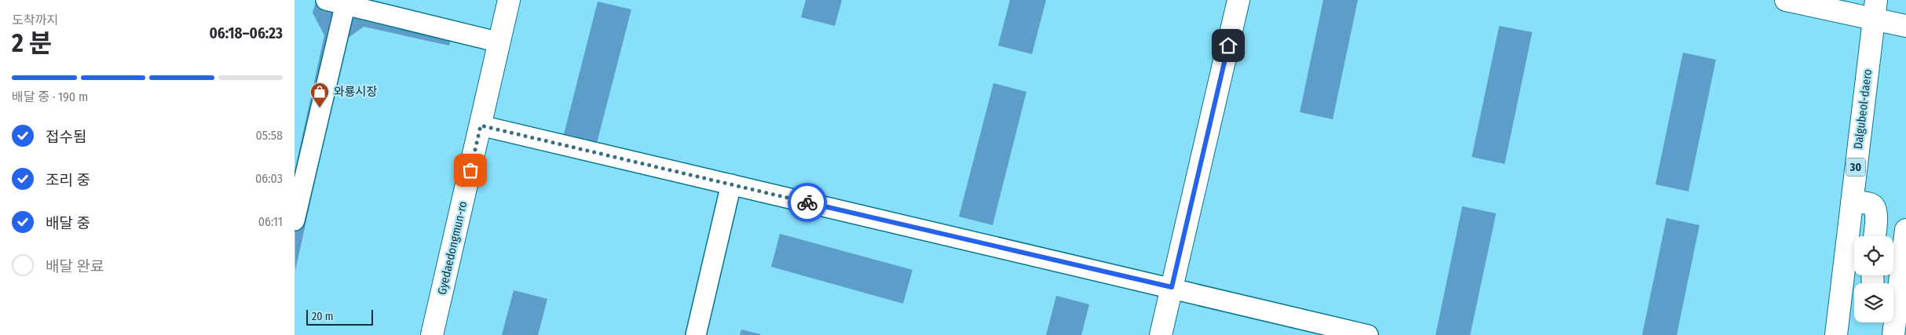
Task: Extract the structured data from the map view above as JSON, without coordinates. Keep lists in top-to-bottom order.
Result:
{
  "streets": {
    "main road": ["Dalgubeol-daero", "30", "Gyedaedongmun-ro"]
  },
  "places": {
    "shop": ["와룡시장"]
  },
  "scale_bar": "20 m",
  "page": {
    "heading": ["2 분", "도착까지", "06:18–06:23"],
    "bar": "배달 중 · 190 m",
    "list": [
      ["접수됨", "05:58"],
      ["조리 중", "06:03"],
      ["배달 중", "06:11"],
      "배달 완료"
    ],
    "scale": "20 m"
  }
}
